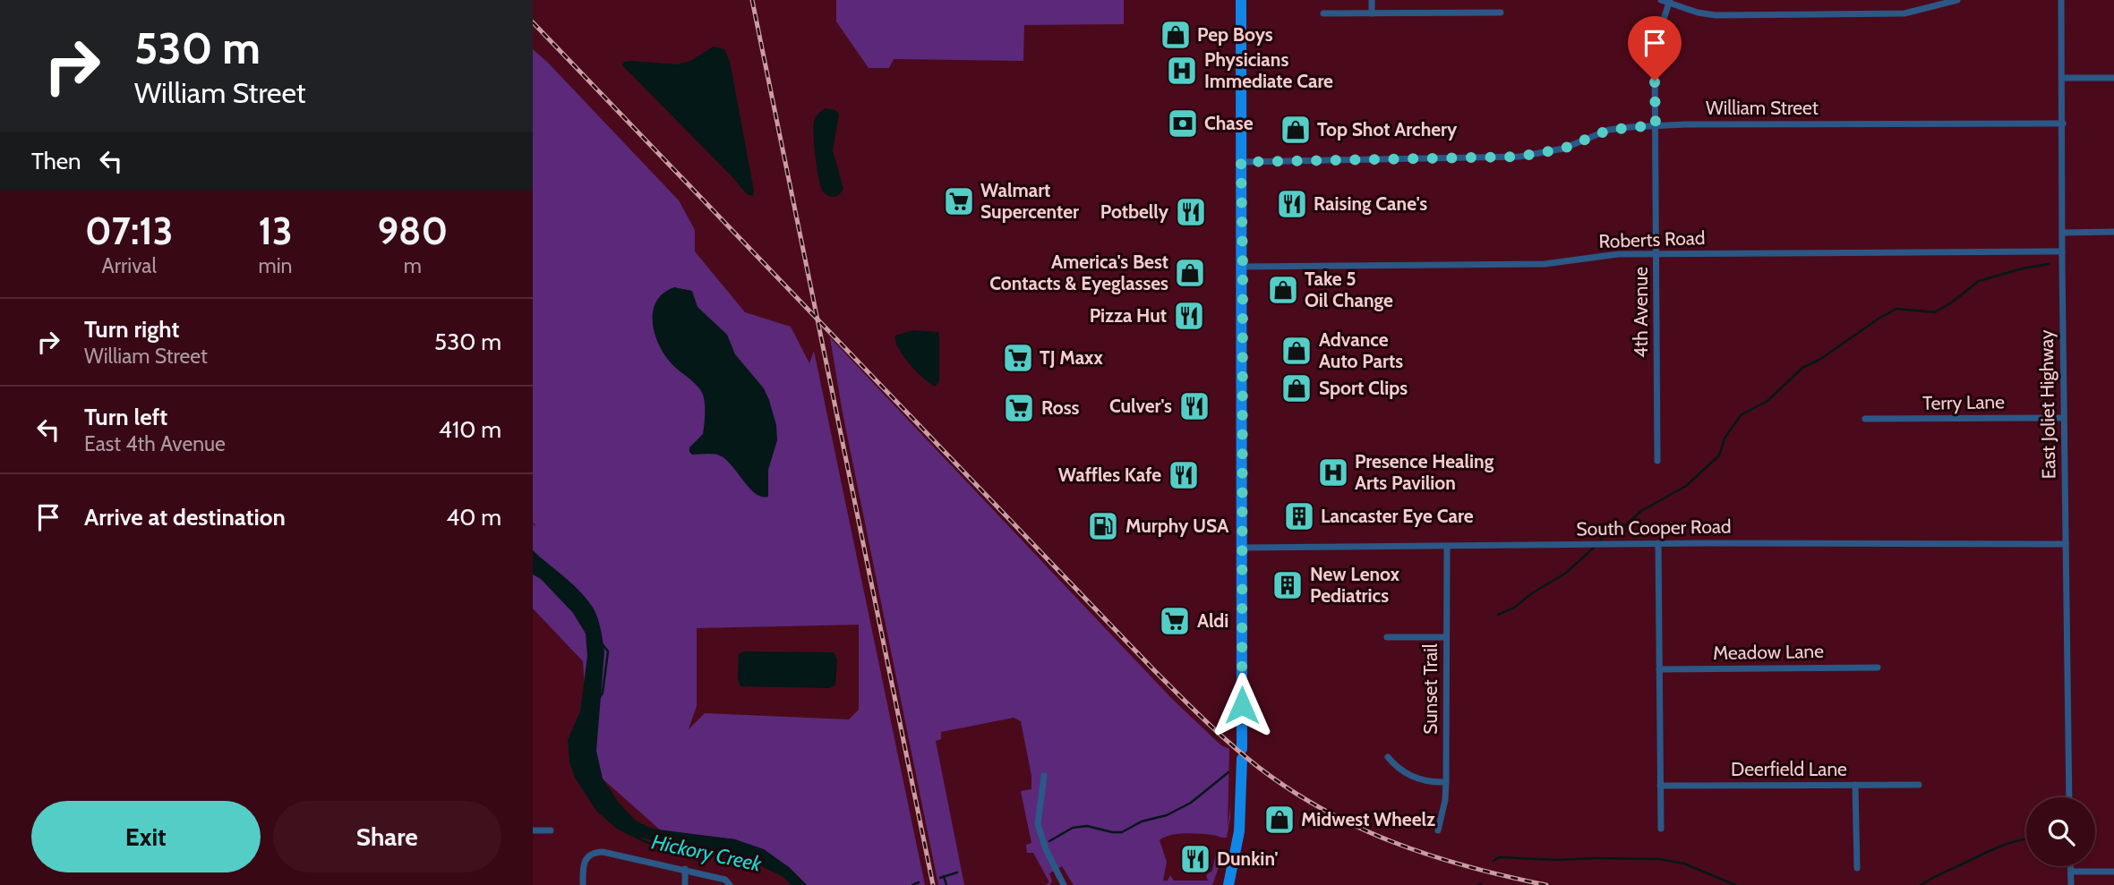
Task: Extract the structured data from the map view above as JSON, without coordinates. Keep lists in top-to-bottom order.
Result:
{
  "streets": {
    "street": [
      "William Street",
      "Roberts Road",
      "4th Avenue",
      "Terry Lane",
      "East Joliet Highway",
      "South Cooper Road",
      "Meadow Lane",
      "Sunset Trail",
      "Deerfield Lane"
    ]
  },
  "crossings": [
    ["William Street", "4th Avenue"],
    ["William Street", "East Joliet Highway"],
    ["Roberts Road", "4th Avenue"],
    ["Roberts Road", "East Joliet Highway"],
    ["Terry Lane", "East Joliet Highway"],
    ["East Joliet Highway", "South Cooper Road"],
    ["South Cooper Road", "Sunset Trail"]
  ],
  "water": ["Hickory Creek"],
  "places": {
    "shop": [
      "Pep Boys",
      "Top Shot Archery",
      "America's Best Contacts & Eyeglasses",
      "Take 5 Oil Change",
      "Advance Auto Parts",
      "Sport Clips",
      "Midwest Wheelz"
    ],
    "hospital": ["Physicians Immediate Care", "Presence Healing Arts Pavilion"],
    "bank": ["Chase"],
    "supermarket": [
      "Walmart Supercenter",
      "TJ Maxx",
      "Ross",
      "Aldi"
    ],
    "restaurant": [
      "Raising Cane's",
      "Potbelly",
      "Pizza Hut",
      "Culver's",
      "Waffles Kafe",
      "Dunkin'"
    ],
    "building": ["Lancaster Eye Care", "New Lenox Pediatrics"],
    "fuel station": ["Murphy USA"]
  },
  "page": {
    "turn": ["530 m", "William Street"],
    "then": "Then",
    "eta": [
      "07:13",
      "Arrival",
      "13",
      "min",
      "980",
      "m"
    ],
    "list": [
      {
        "name": "Turn right",
        "note": "William Street",
        "value": "530 m"
      },
      {
        "name": "Turn left",
        "note": "East 4th Avenue",
        "value": "410 m"
      },
      {
        "name": "Arrive at destination",
        "value": "40 m"
      }
    ],
    "buttons": ["Exit", "Share"]
  }
}
